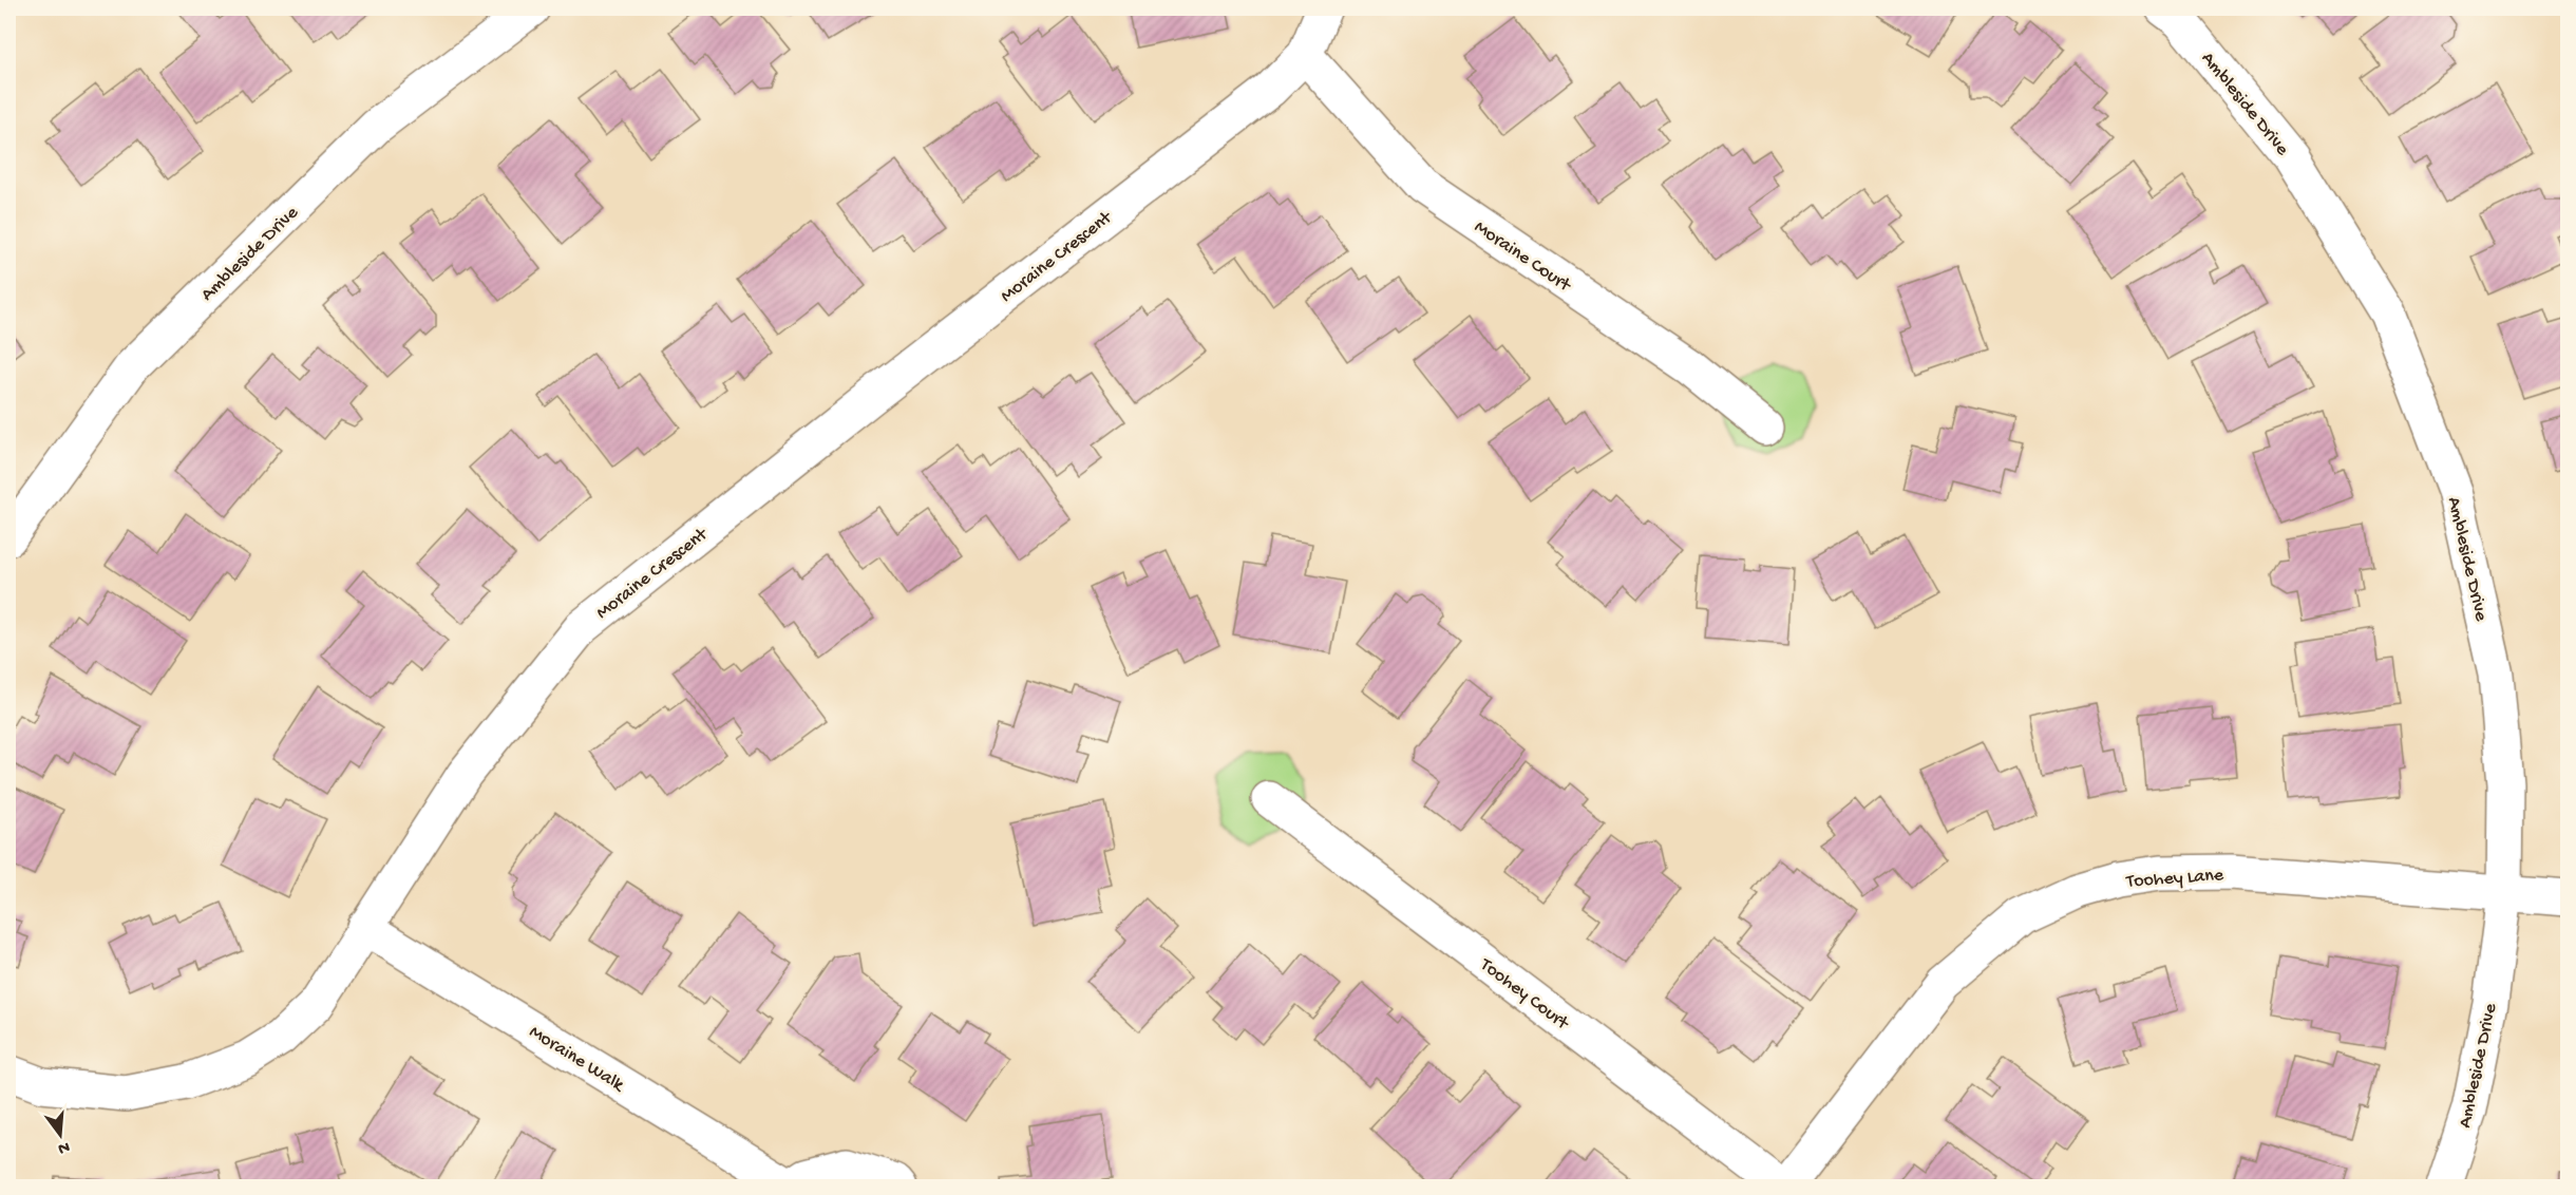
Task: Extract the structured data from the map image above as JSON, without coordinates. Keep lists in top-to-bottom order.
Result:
{
  "streets": {
    "street": [
      "Ambleside Drive",
      "Moraine Court",
      "Moraine Crescent",
      "Toohey Lane",
      "Toohey Court",
      "Moraine Walk"
    ]
  },
  "crossings": [
    ["Ambleside Drive", "Toohey Lane"],
    ["Moraine Court", "Moraine Crescent"],
    ["Moraine Crescent", "Moraine Walk"]
  ],
  "north": "bottom"
}
